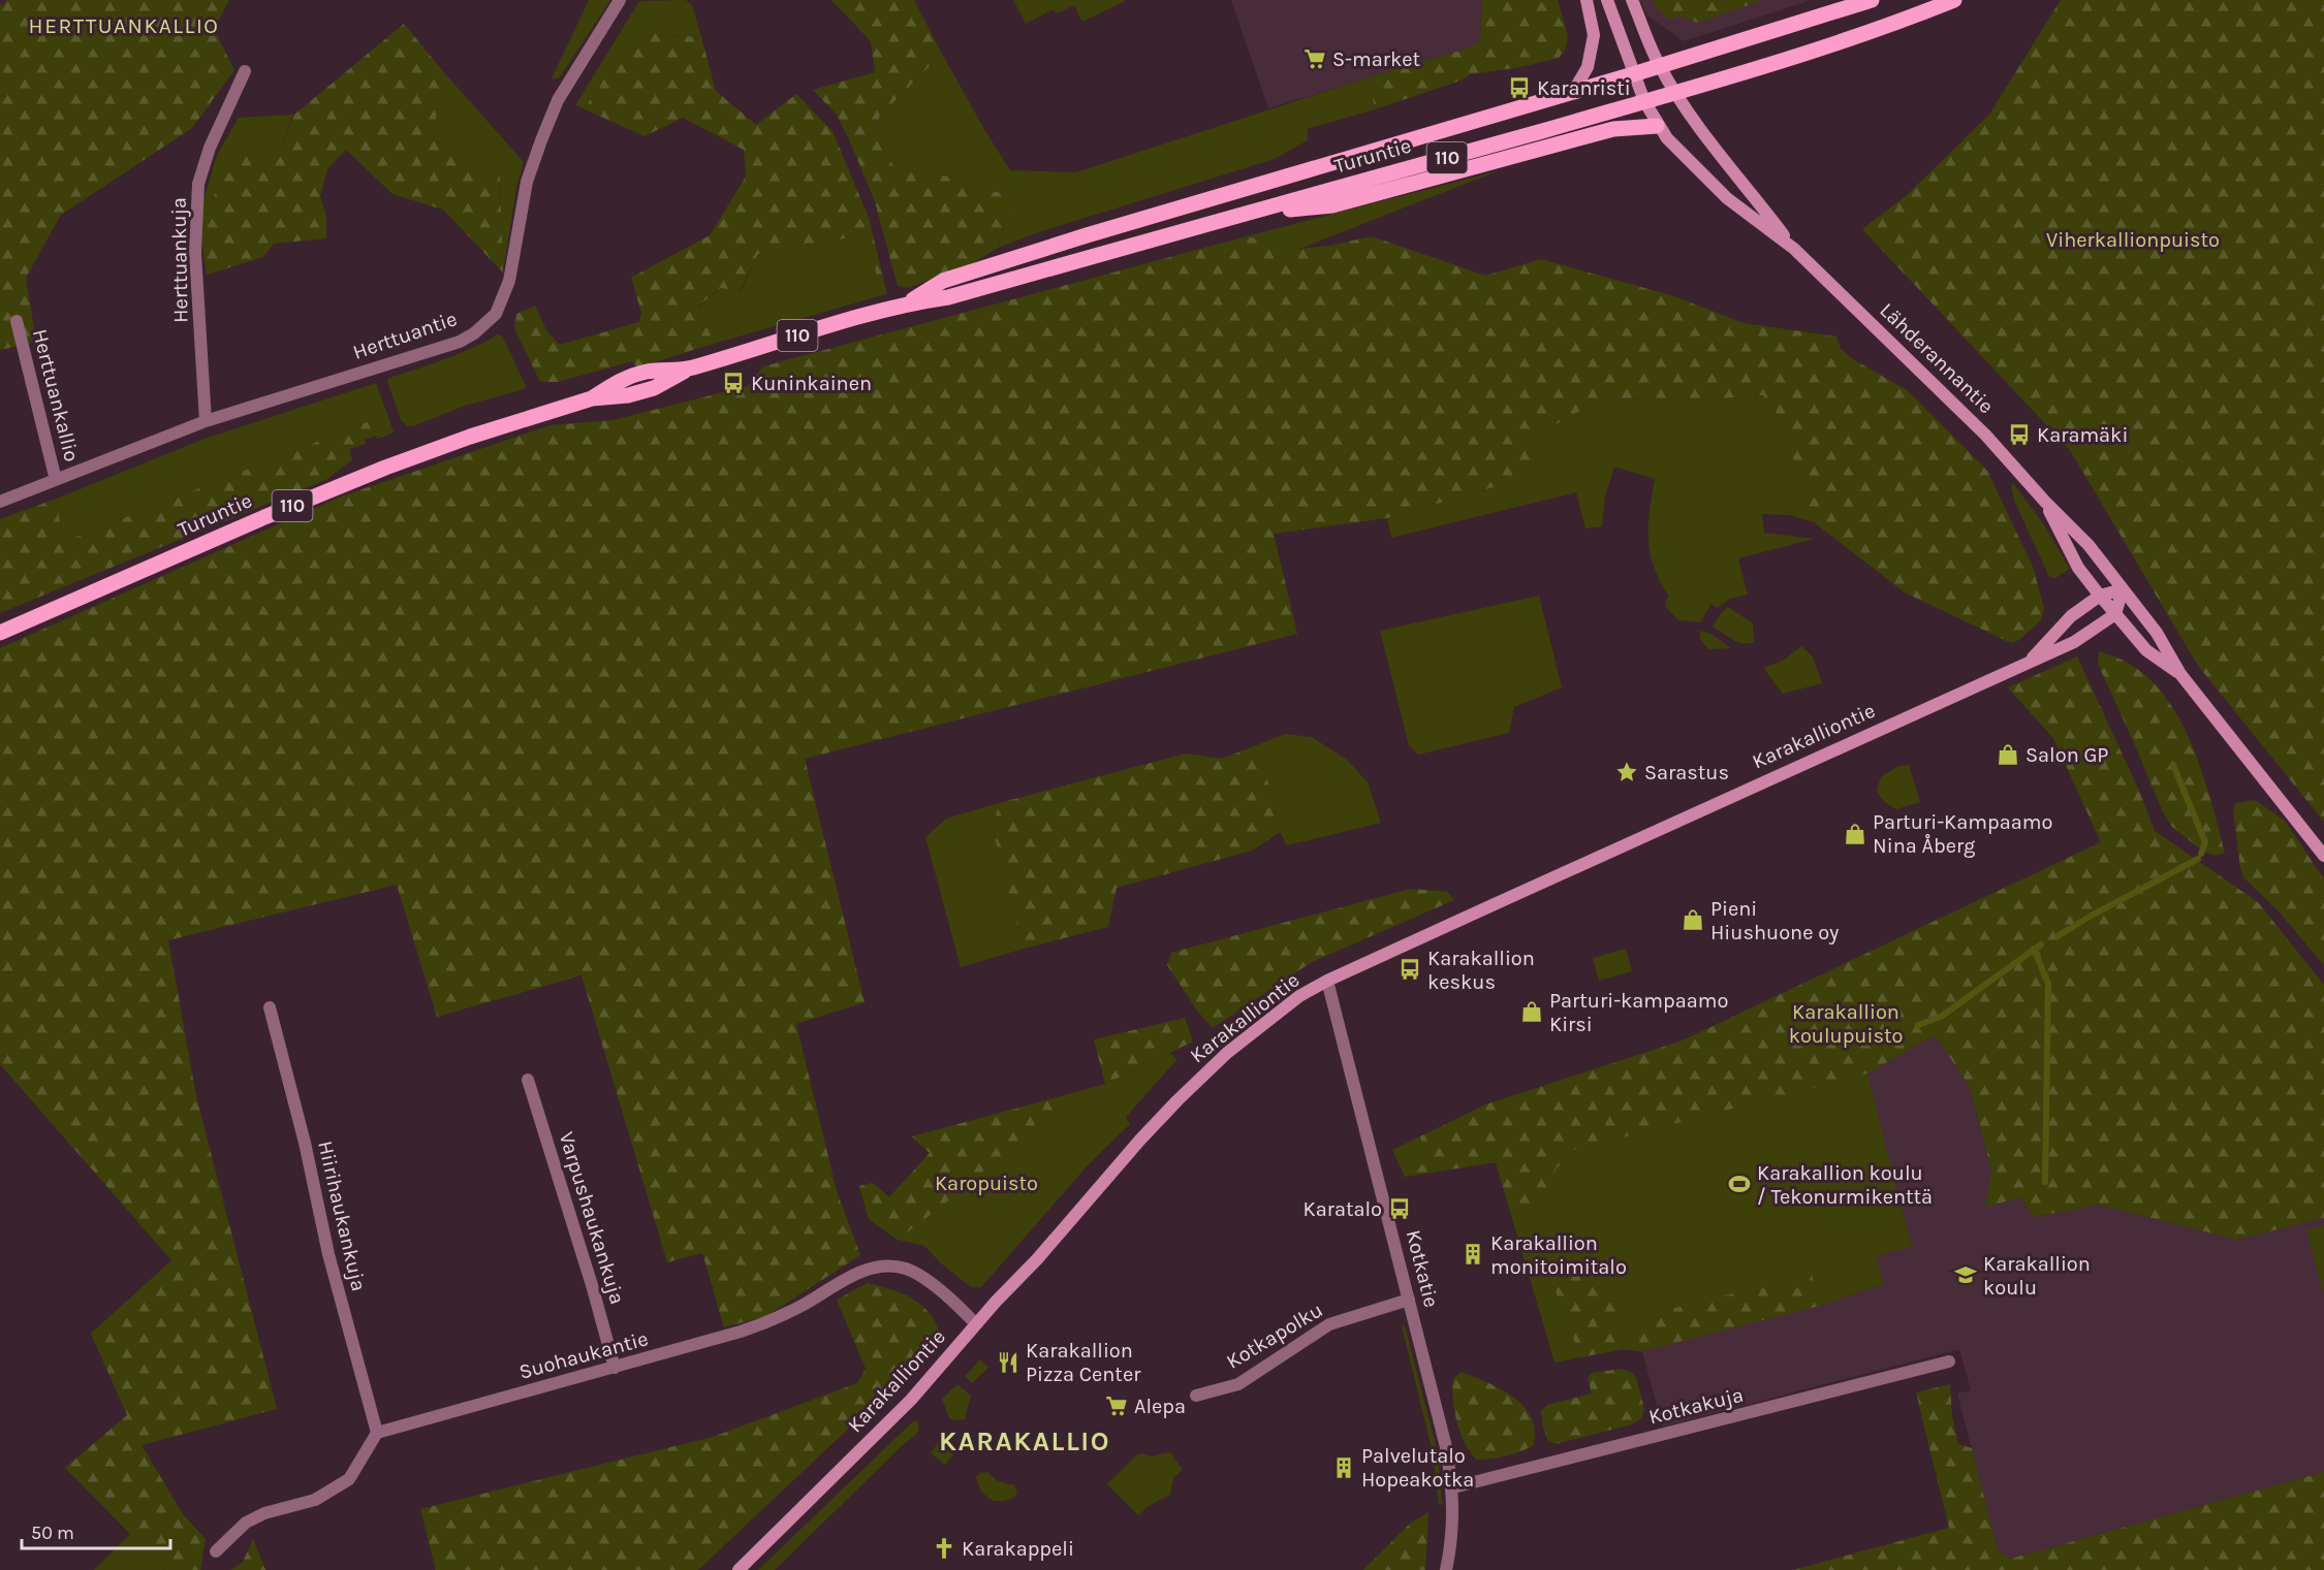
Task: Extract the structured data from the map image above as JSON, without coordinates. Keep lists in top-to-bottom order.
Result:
{
  "streets": {
    "main road": ["Turuntie", "110"],
    "street": [
      "Herttuankuja",
      "Herttuantie",
      "Lähderannantie",
      "Herttuankallio",
      "Karakalliontie",
      "Hiirihaukankuja",
      "Varpushaukankuja",
      "Kotkatie",
      "Kotkapolku",
      "Suohaukantie",
      "Kotkakuja"
    ]
  },
  "crossings": [
    ["Turuntie", "Lähderannantie"],
    ["Herttuankuja", "Herttuantie"],
    ["Herttuantie", "Herttuankallio"],
    ["Lähderannantie", "Karakalliontie"],
    ["Karakalliontie", "Kotkatie"],
    ["Karakalliontie", "Suohaukantie"],
    ["Hiirihaukankuja", "Suohaukantie"],
    ["Varpushaukankuja", "Suohaukantie"],
    ["Kotkatie", "Kotkapolku"],
    ["Kotkatie", "Kotkakuja"]
  ],
  "districts": ["HERTTUANKALLIO", "KARAKALLIO"],
  "parks": ["Viherkallionpuisto", "Karakallion koulupuisto", "Karopuisto"],
  "places": {
    "supermarket": ["S-market", "Alepa"],
    "bus stop": [
      "Karanristi",
      "Kuninkainen",
      "Karamäki",
      "Karakallion keskus",
      "Karatalo"
    ],
    "shop": [
      "Salon GP",
      "Parturi-Kampaamo Nina Åberg",
      "Pieni Hiushuone oy",
      "Parturi-kampaamo Kirsi"
    ],
    "place": ["Sarastus"],
    "sports": ["Karakallion koulu / Tekonurmikenttä"],
    "building": ["Karakallion monitoimitalo", "Palvelutalo Hopeakotka"],
    "school or university": ["Karakallion koulu"],
    "restaurant": ["Karakallion Pizza Center"],
    "church": ["Karakappeli"]
  },
  "scale_bar": "50 m"
}
